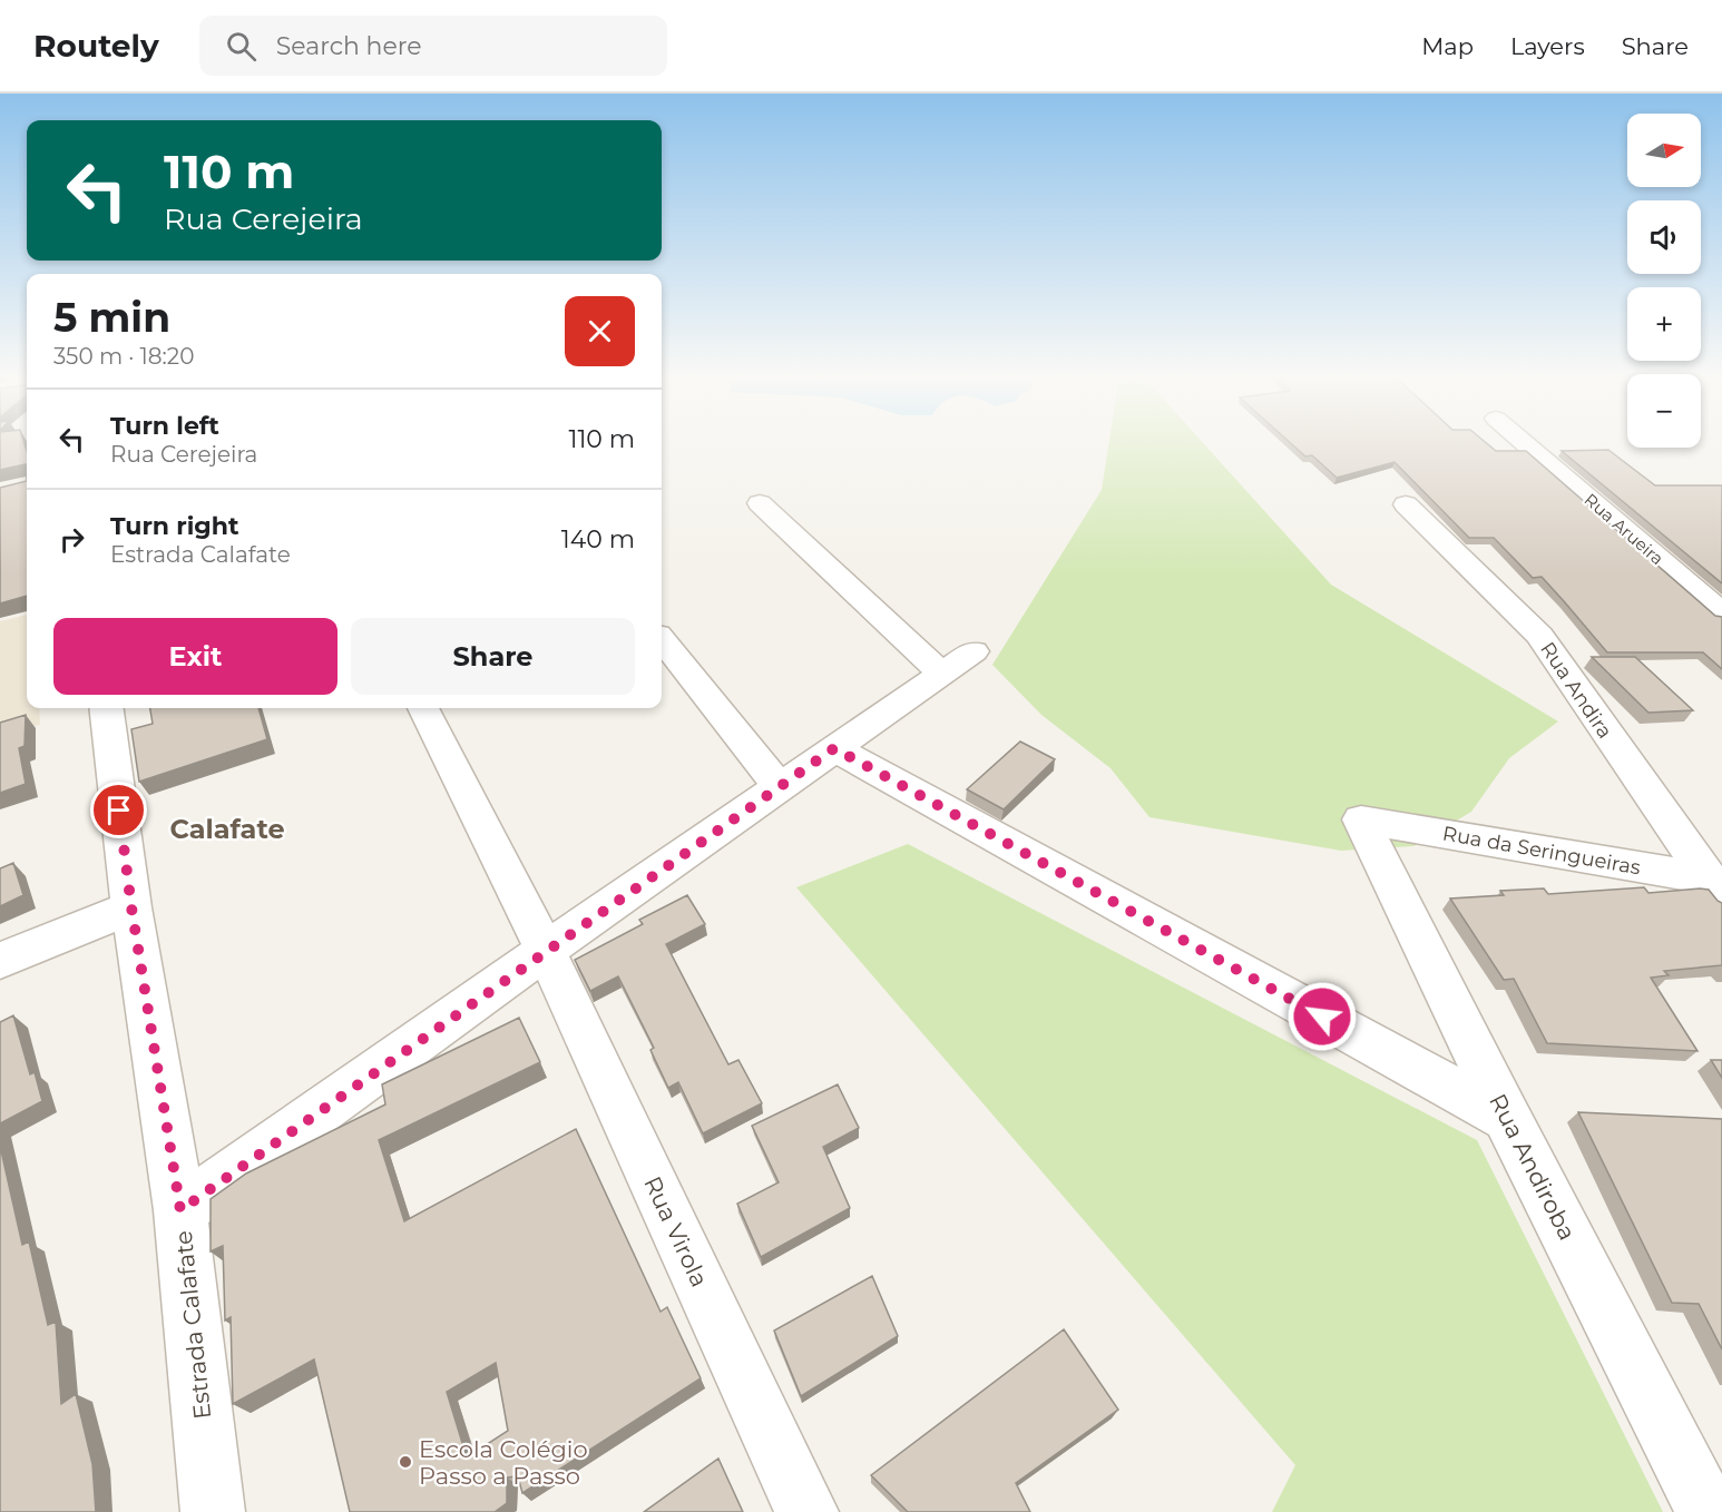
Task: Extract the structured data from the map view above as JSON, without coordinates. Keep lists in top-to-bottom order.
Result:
{
  "streets": {
    "street": [
      "Rua Arueira",
      "Rua Andira",
      "Rua da Seringueiras",
      "Rua Andiroba",
      "Rua Virola",
      "Estrada Calafate"
    ]
  },
  "crossings": [
    ["Rua Andira", "Rua da Seringueiras"],
    ["Rua da Seringueiras", "Rua Andiroba"]
  ],
  "districts": ["Calafate"],
  "places": ["Escola Colégio Passo a Passo"],
  "north": "right",
  "page": {
    "header": "Routely",
    "search": "Search here",
    "nav": ["Map", "Layers", "Share"],
    "map_buttons": ["+", "−"],
    "turn": ["110 m", "Rua Cerejeira"],
    "heading": ["5 min", "350 m · 18:20"],
    "list": [
      {
        "name": "Turn left",
        "note": "Rua Cerejeira",
        "value": "110 m"
      },
      {
        "name": "Turn right",
        "note": "Estrada Calafate",
        "value": "140 m"
      }
    ],
    "buttons": ["Exit", "Share"]
  }
}
